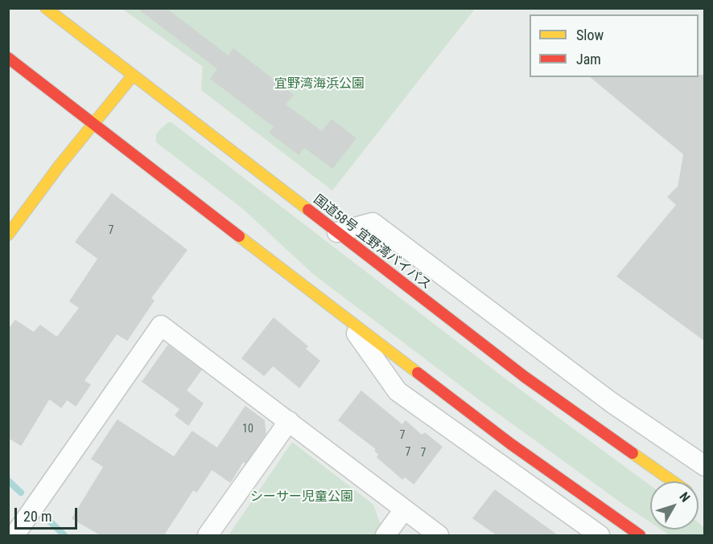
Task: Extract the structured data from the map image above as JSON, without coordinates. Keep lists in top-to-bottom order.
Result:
{
  "streets": {
    "main road": ["国道58号 宜野湾バイパス"]
  },
  "parks": ["宜野湾海浜公園", "シーサー児童公園"],
  "house_numbers": [
    "7",
    "10",
    "7",
    "7",
    "7"
  ],
  "legend": ["Slow", "Jam"],
  "scale_bar": "20 m",
  "north": "top right"
}
